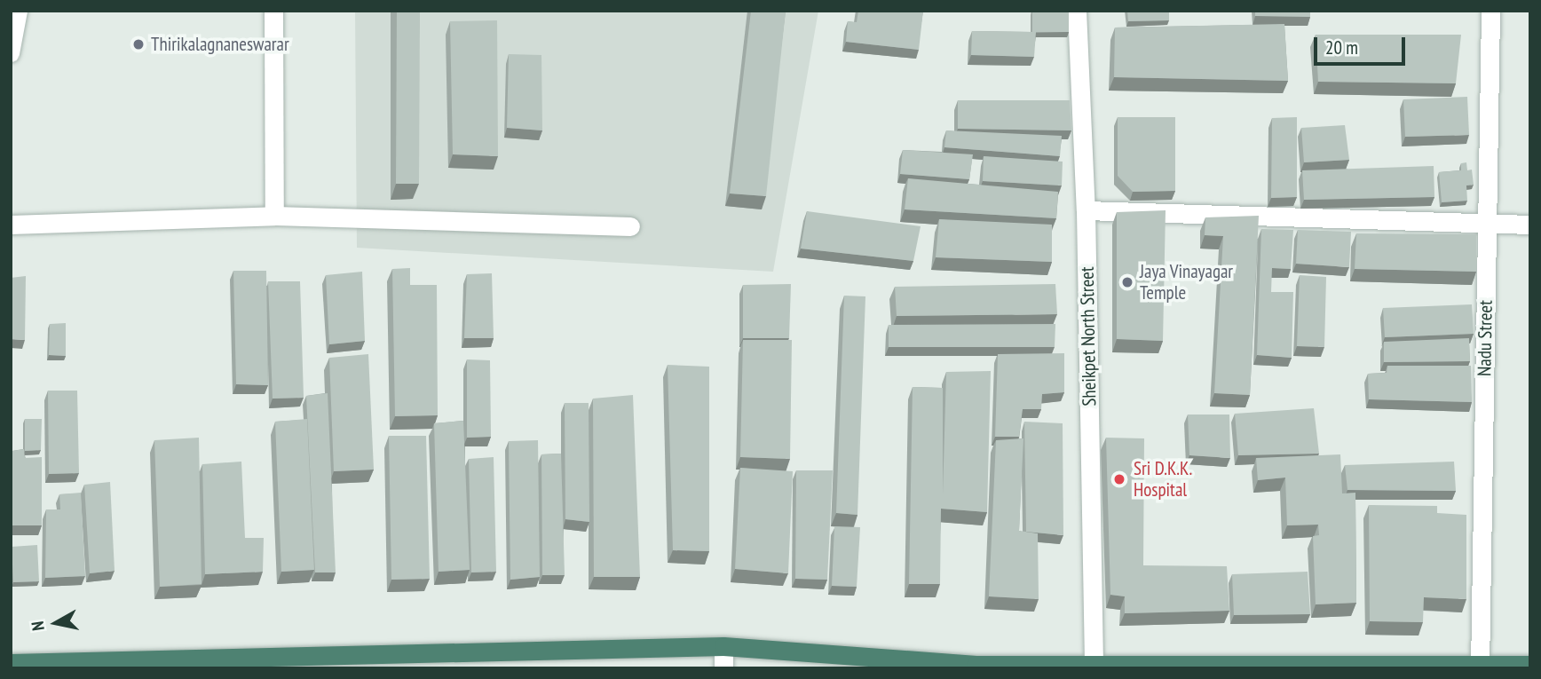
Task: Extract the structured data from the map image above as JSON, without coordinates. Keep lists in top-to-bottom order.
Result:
{
  "streets": {
    "street": ["Sheikpet North Street", "Nadu Street"]
  },
  "places": ["Thirikalagnaneswarar", "Jaya Vinayagar Temple", "Sri D.K.K. Hospital"],
  "scale_bar": "20 m",
  "north": "left"
}
